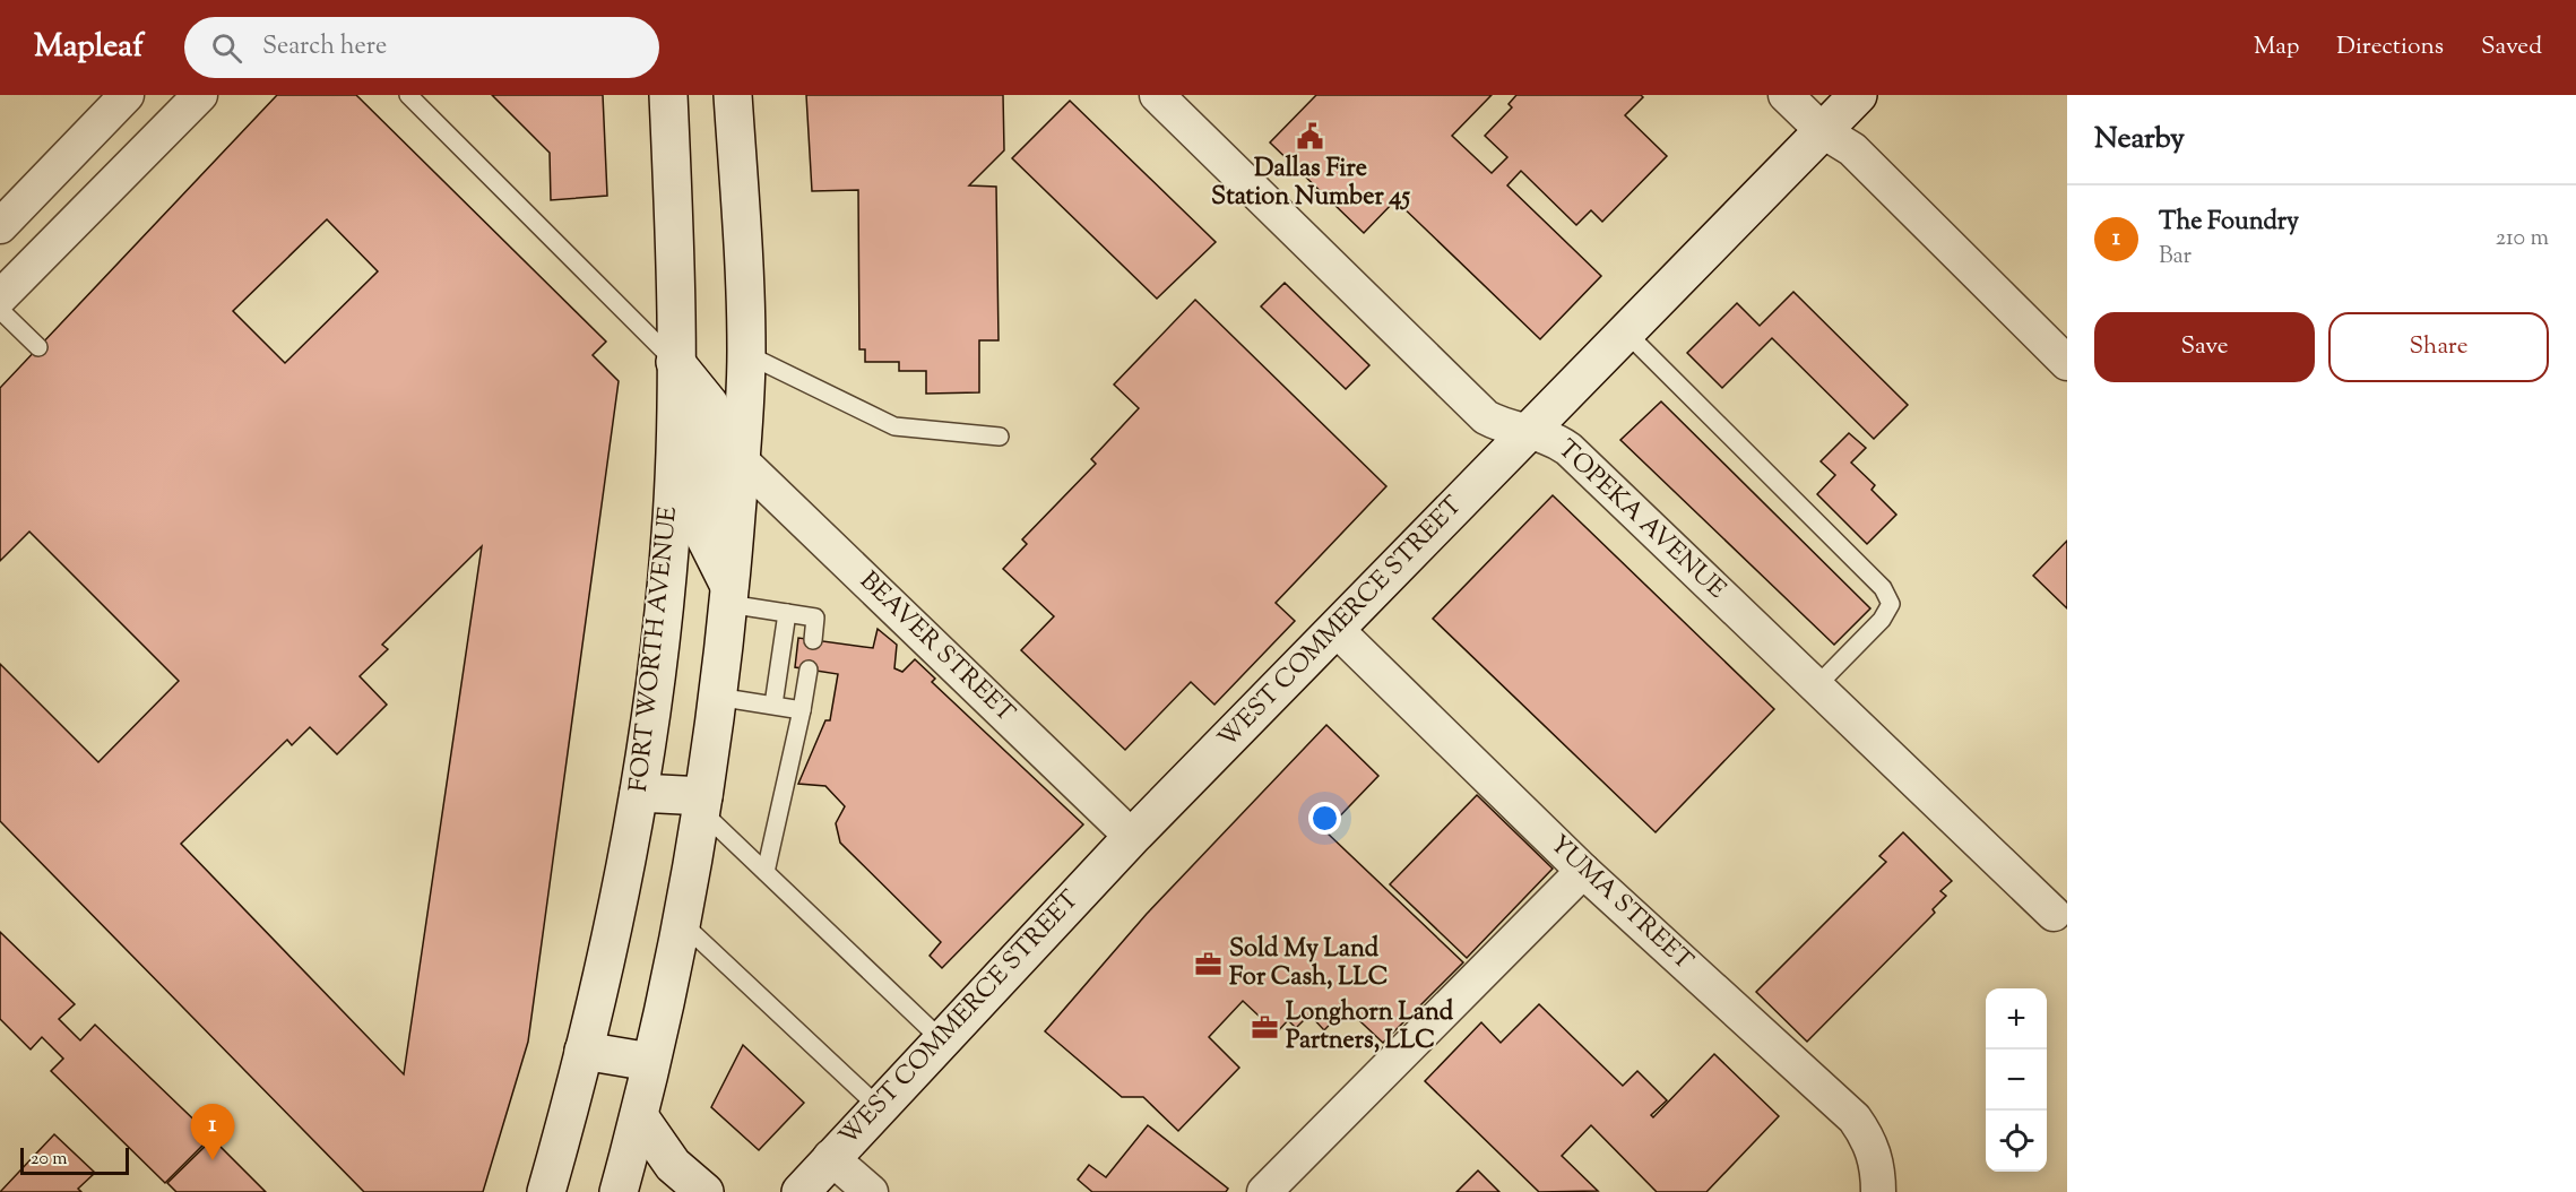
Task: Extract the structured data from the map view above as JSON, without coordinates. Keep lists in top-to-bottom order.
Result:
{
  "streets": {
    "main road": ["WEST COMMERCE STREET", "FORT WORTH AVENUE"],
    "street": ["TOPEKA AVENUE", "BEAVER STREET", "YUMA STREET"]
  },
  "crossings": [
    ["TOPEKA AVENUE", "WEST COMMERCE STREET"],
    ["WEST COMMERCE STREET", "BEAVER STREET"],
    ["WEST COMMERCE STREET", "YUMA STREET"]
  ],
  "places": {
    "public building": ["Dallas Fire Station Number 45"],
    "office": ["Sold My Land For Cash, LLC", "Longhorn Land Partners, LLC"]
  },
  "scale_bar": "20 m",
  "page": {
    "header": "Mapleaf",
    "search": "Search here",
    "nav": ["Map", "Directions", "Saved"],
    "heading": "Nearby",
    "list": [
      {
        "mark": "1",
        "name": "The Foundry",
        "note": "Bar",
        "value": "210 m"
      }
    ],
    "buttons": ["Save", "Share"],
    "map_buttons": ["+", "−"],
    "pins": "1",
    "scale": "20 m"
  }
}
